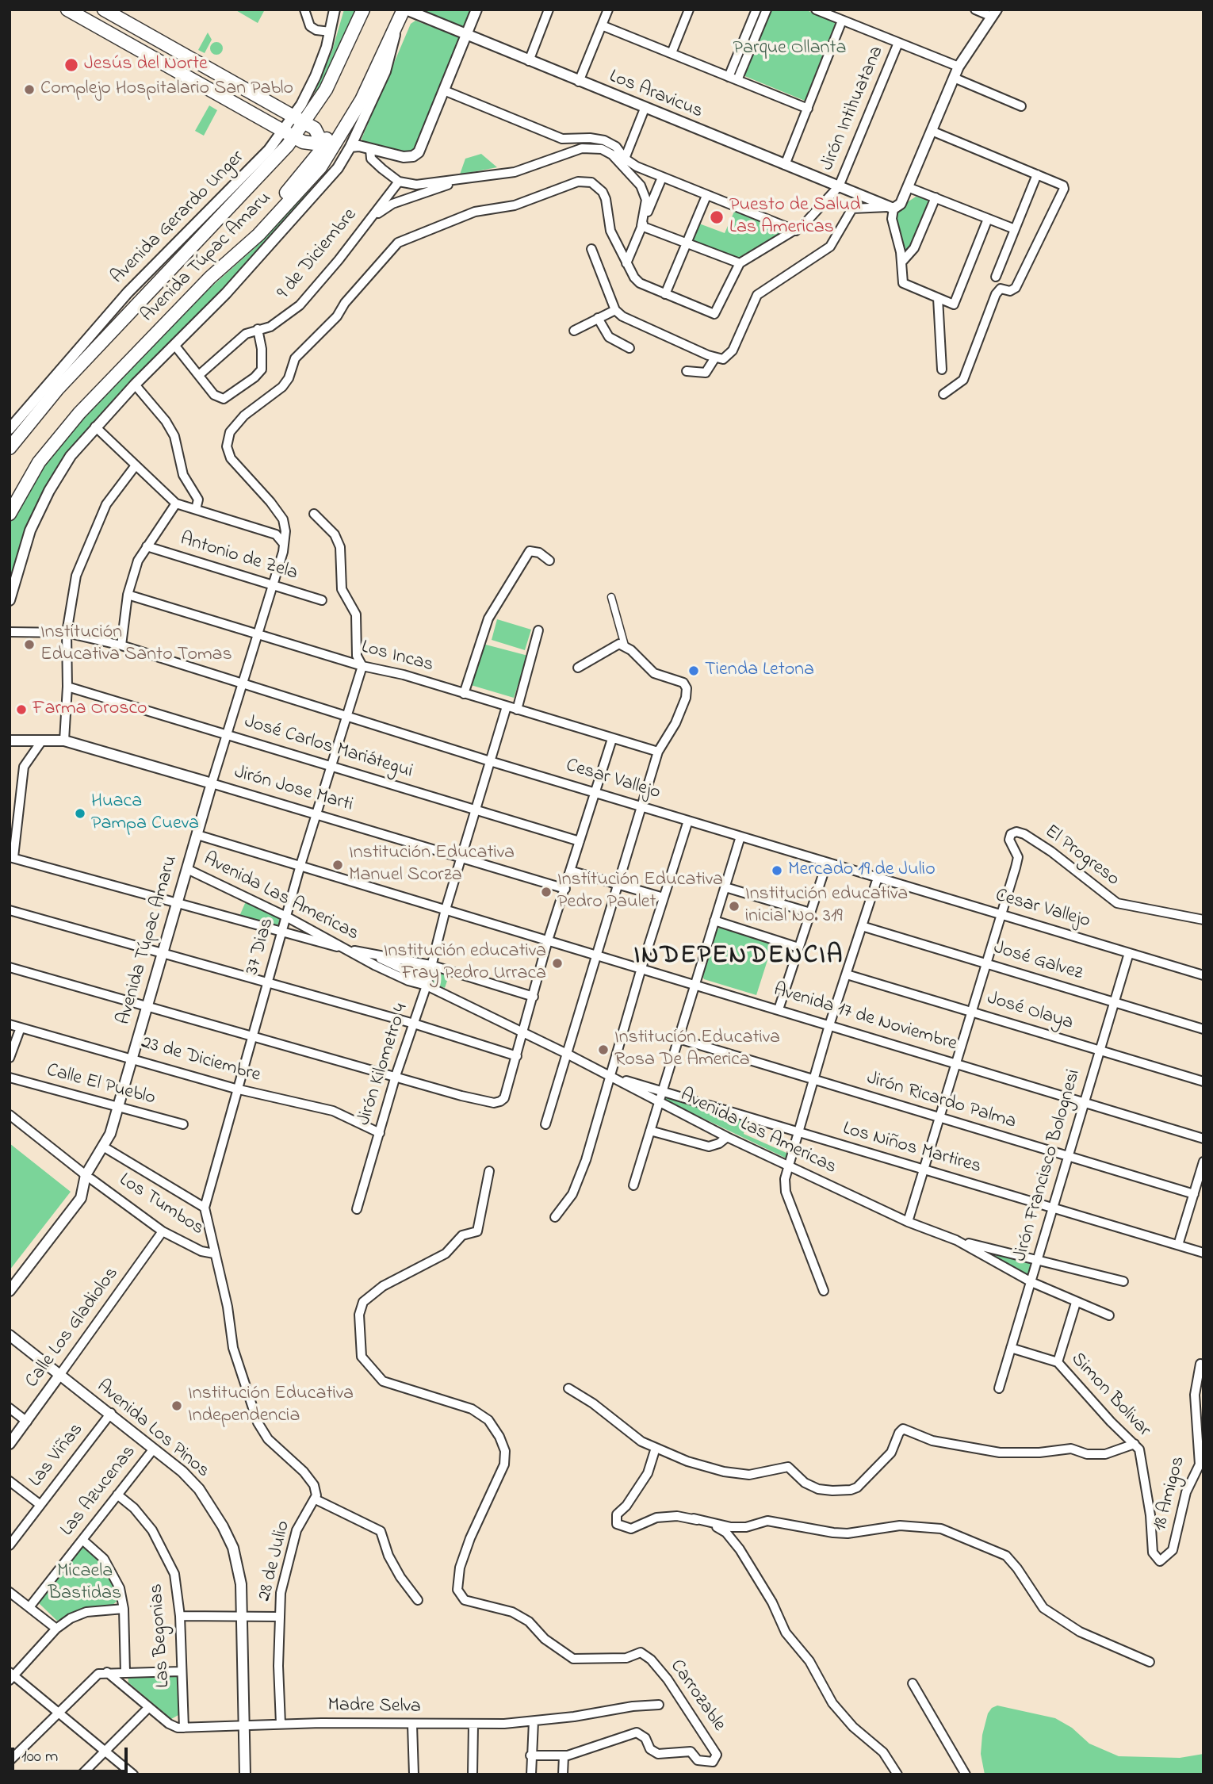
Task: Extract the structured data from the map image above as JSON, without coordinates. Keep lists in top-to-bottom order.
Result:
{
  "streets": {
    "main road": ["Avenida Túpac Amaru"],
    "street": [
      "Los Aravicus",
      "Jirón Intihuatana",
      "Avenida Gerardo Unger",
      "9 de Diciembre",
      "Antonio de Zela",
      "Los Incas",
      "José Carlos Mariátegui",
      "Cesar Vallejo",
      "Jirón Jose Marti",
      "El Progreso",
      "Avenida Las Americas",
      "37 Dias",
      "José Galvez",
      "José Olaya",
      "Avenida 17 de Noviembre",
      "23 de Diciembre",
      "Jirón Kilometro 4",
      "Calle El Pueblo",
      "Jirón Ricardo Palma",
      "Los Niños Martires",
      "Jirón Francisco Bolognesi",
      "Los Tumbos",
      "Calle Los Gladiolos",
      "Simon Bolivar",
      "Avenida Los Pinos",
      "Las Viñas",
      "Las Azucenas",
      "18 Amigos",
      "28 de Julio",
      "Las Begonias",
      "Carrozable",
      "Madre Selva"
    ]
  },
  "crossings": [
    ["Los Aravicus", "Jirón Intihuatana"],
    ["Los Aravicus", "Avenida Túpac Amaru"],
    ["Avenida Gerardo Unger", "Avenida Túpac Amaru"],
    ["Avenida Túpac Amaru", "Antonio de Zela"],
    ["Avenida Túpac Amaru", "Los Incas"],
    ["Avenida Túpac Amaru", "José Carlos Mariátegui"],
    ["Avenida Túpac Amaru", "Cesar Vallejo"],
    ["Avenida Túpac Amaru", "Jirón Jose Marti"],
    ["Avenida Túpac Amaru", "Avenida Las Americas"],
    ["Avenida Túpac Amaru", "Avenida 17 de Noviembre"],
    ["Avenida Túpac Amaru", "23 de Diciembre"],
    ["Avenida Túpac Amaru", "Calle El Pueblo"],
    ["Avenida Túpac Amaru", "Los Tumbos"],
    ["Los Incas", "37 Dias"],
    ["Los Incas", "Jirón Kilometro 4"],
    ["José Carlos Mariátegui", "37 Dias"],
    ["José Carlos Mariátegui", "Jirón Kilometro 4"],
    ["Cesar Vallejo", "El Progreso"],
    ["Cesar Vallejo", "37 Dias"],
    ["Cesar Vallejo", "Jirón Kilometro 4"],
    ["Cesar Vallejo", "Jirón Francisco Bolognesi"],
    ["Jirón Jose Marti", "37 Dias"],
    ["Jirón Jose Marti", "Jirón Kilometro 4"],
    ["Avenida Las Americas", "37 Dias"],
    ["Avenida Las Americas", "Jirón Kilometro 4"],
    ["Avenida Las Americas", "Los Niños Martires"],
    ["Avenida Las Americas", "Jirón Francisco Bolognesi"],
    ["37 Dias", "Avenida 17 de Noviembre"],
    ["37 Dias", "23 de Diciembre"],
    ["José Galvez", "Jirón Francisco Bolognesi"],
    ["José Olaya", "Jirón Francisco Bolognesi"],
    ["Avenida 17 de Noviembre", "Jirón Kilometro 4"],
    ["Avenida 17 de Noviembre", "Jirón Francisco Bolognesi"],
    ["23 de Diciembre", "Jirón Kilometro 4"],
    ["Jirón Ricardo Palma", "Jirón Francisco Bolognesi"],
    ["Los Niños Martires", "Jirón Francisco Bolognesi"],
    ["Jirón Francisco Bolognesi", "Simon Bolivar"],
    ["Los Tumbos", "Calle Los Gladiolos"],
    ["Calle Los Gladiolos", "Avenida Los Pinos"],
    ["Simon Bolivar", "18 Amigos"],
    ["Avenida Los Pinos", "Las Viñas"],
    ["Avenida Los Pinos", "Las Azucenas"],
    ["Avenida Los Pinos", "Madre Selva"],
    ["Las Azucenas", "Las Begonias"],
    ["28 de Julio", "Madre Selva"],
    ["Las Begonias", "Madre Selva"]
  ],
  "districts": ["INDEPENDENCIA"],
  "parks": ["Parque Ollanta", "Micaela Bastidas"],
  "places": [
    "Jesús del Norte",
    "Complejo Hospitalario San Pablo",
    "Puesto de Salud Las Americas",
    "Institución Educativa Santo Tomas",
    "Tienda Letona",
    "Farma Orosco",
    "Huaca Pampa Cueva",
    "Institución Educativa Manuel Scorza",
    "Mercado 19 de Julio",
    "Institución Educativa Pedro Paulet",
    "Institución educativa inicial No. 319",
    "Institución educativa Fray Pedro Urraca",
    "Institución Educativa Rosa De America",
    "Institución Educativa Independencia"
  ],
  "scale_bar": "100 m"
}
